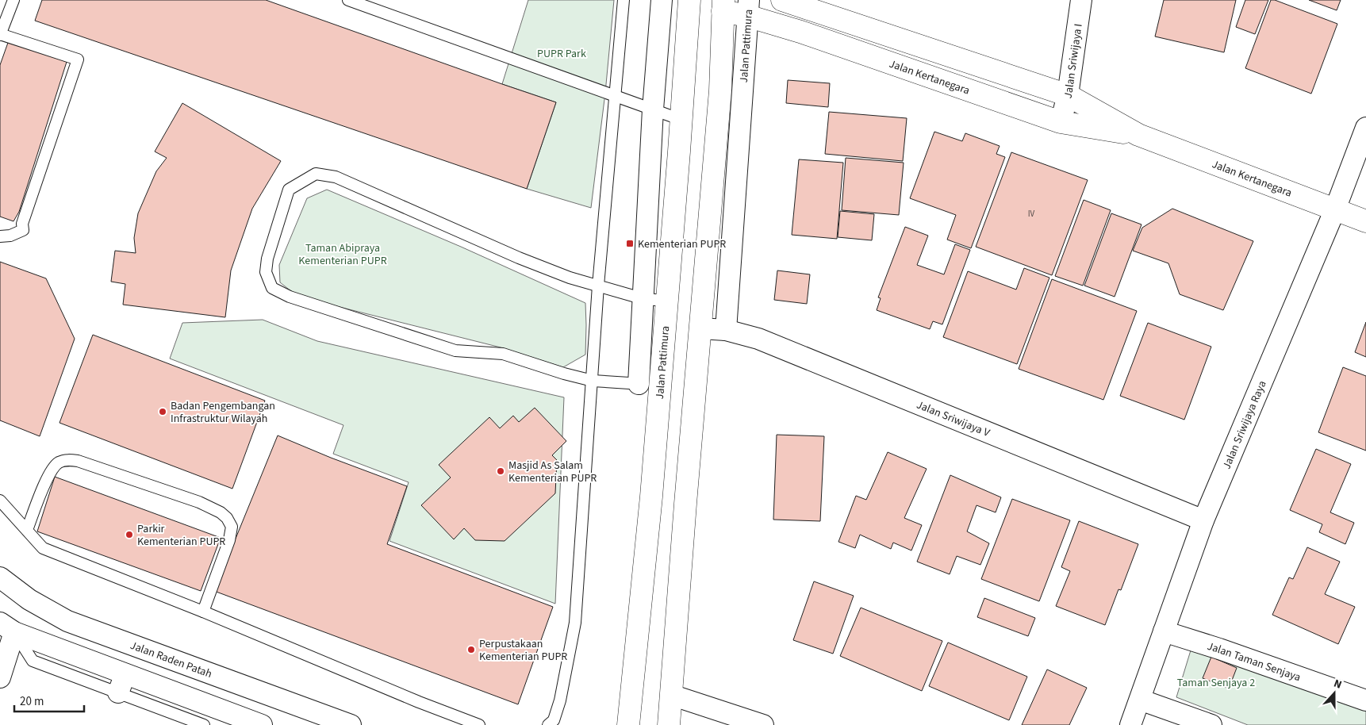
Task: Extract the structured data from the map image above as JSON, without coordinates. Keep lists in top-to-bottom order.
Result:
{
  "streets": {
    "main road": ["Jalan Pattimura", "Jalan Kertanegara"],
    "street": [
      "Jalan Sriwijaya I",
      "Jalan Sriwijaya V",
      "Jalan Sriwijaya Raya",
      "Jalan Raden Patah",
      "Jalan Taman Senjaya"
    ]
  },
  "crossings": [
    ["Jalan Pattimura", "Jalan Kertanegara"],
    ["Jalan Pattimura", "Jalan Sriwijaya V"],
    ["Jalan Sriwijaya I", "Jalan Kertanegara"],
    ["Jalan Kertanegara", "Jalan Sriwijaya Raya"],
    ["Jalan Sriwijaya V", "Jalan Sriwijaya Raya"],
    ["Jalan Sriwijaya Raya", "Jalan Taman Senjaya"]
  ],
  "parks": ["PUPR Park", "Taman Abipraya Kementerian PUPR", "Taman Senjaya 2"],
  "places": {
    "transit": ["Kementerian PUPR"],
    "other": [
      "Badan Pengembangan Infrastruktur Wilayah",
      "Masjid As Salam Kementerian PUPR",
      "Parkir Kementerian PUPR",
      "Perpustakaan Kementerian PUPR"
    ]
  },
  "house_numbers": ["IV"],
  "scale_bar": "20 m",
  "north": "top"
}
